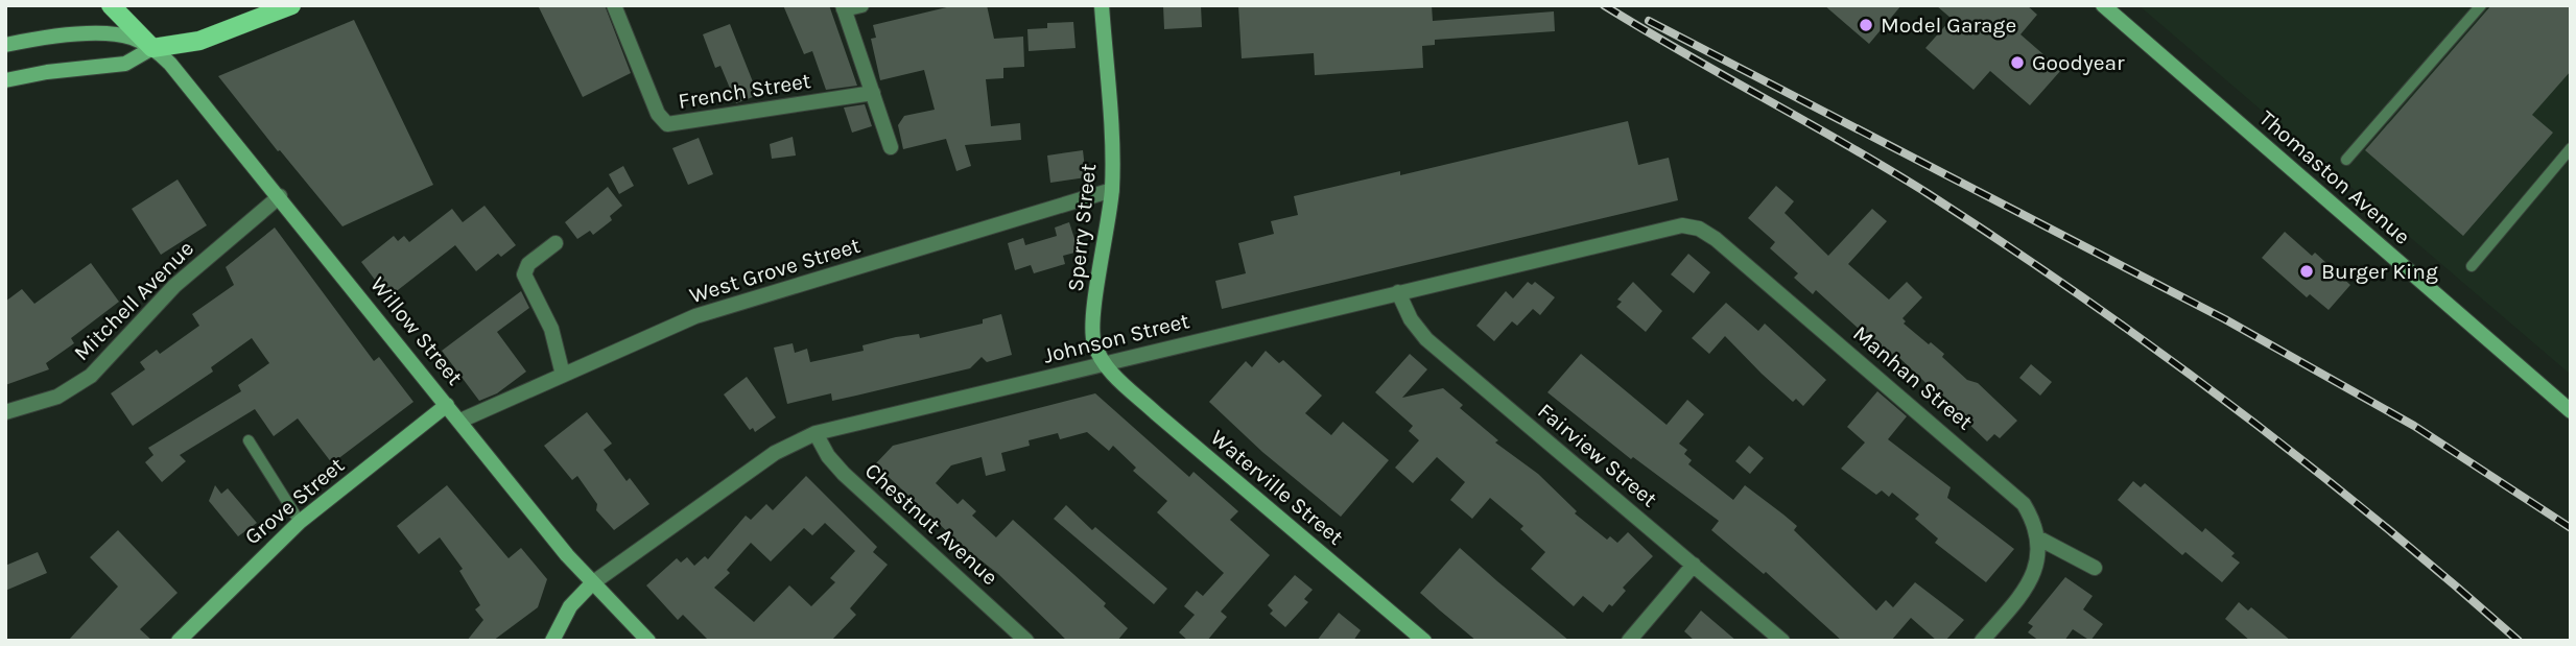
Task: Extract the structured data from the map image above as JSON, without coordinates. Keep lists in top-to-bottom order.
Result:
{
  "streets": {
    "main road": [
      "Thomaston Avenue",
      "Sperry Street",
      "Willow Street",
      "Waterville Street",
      "Grove Street"
    ],
    "street": [
      "French Street",
      "West Grove Street",
      "Mitchell Avenue",
      "Johnson Street",
      "Manhan Street",
      "Fairview Street",
      "Chestnut Avenue"
    ]
  },
  "crossings": [
    ["Sperry Street", "West Grove Street"],
    ["Sperry Street", "Johnson Street"],
    ["Sperry Street", "Waterville Street"],
    ["West Grove Street", "Willow Street"],
    ["Mitchell Avenue", "Willow Street"],
    ["Willow Street", "Johnson Street"],
    ["Willow Street", "Grove Street"],
    ["Johnson Street", "Manhan Street"],
    ["Johnson Street", "Fairview Street"],
    ["Johnson Street", "Waterville Street"],
    ["Johnson Street", "Chestnut Avenue"]
  ],
  "places": ["Model Garage", "Goodyear", "Burger King"]
}
